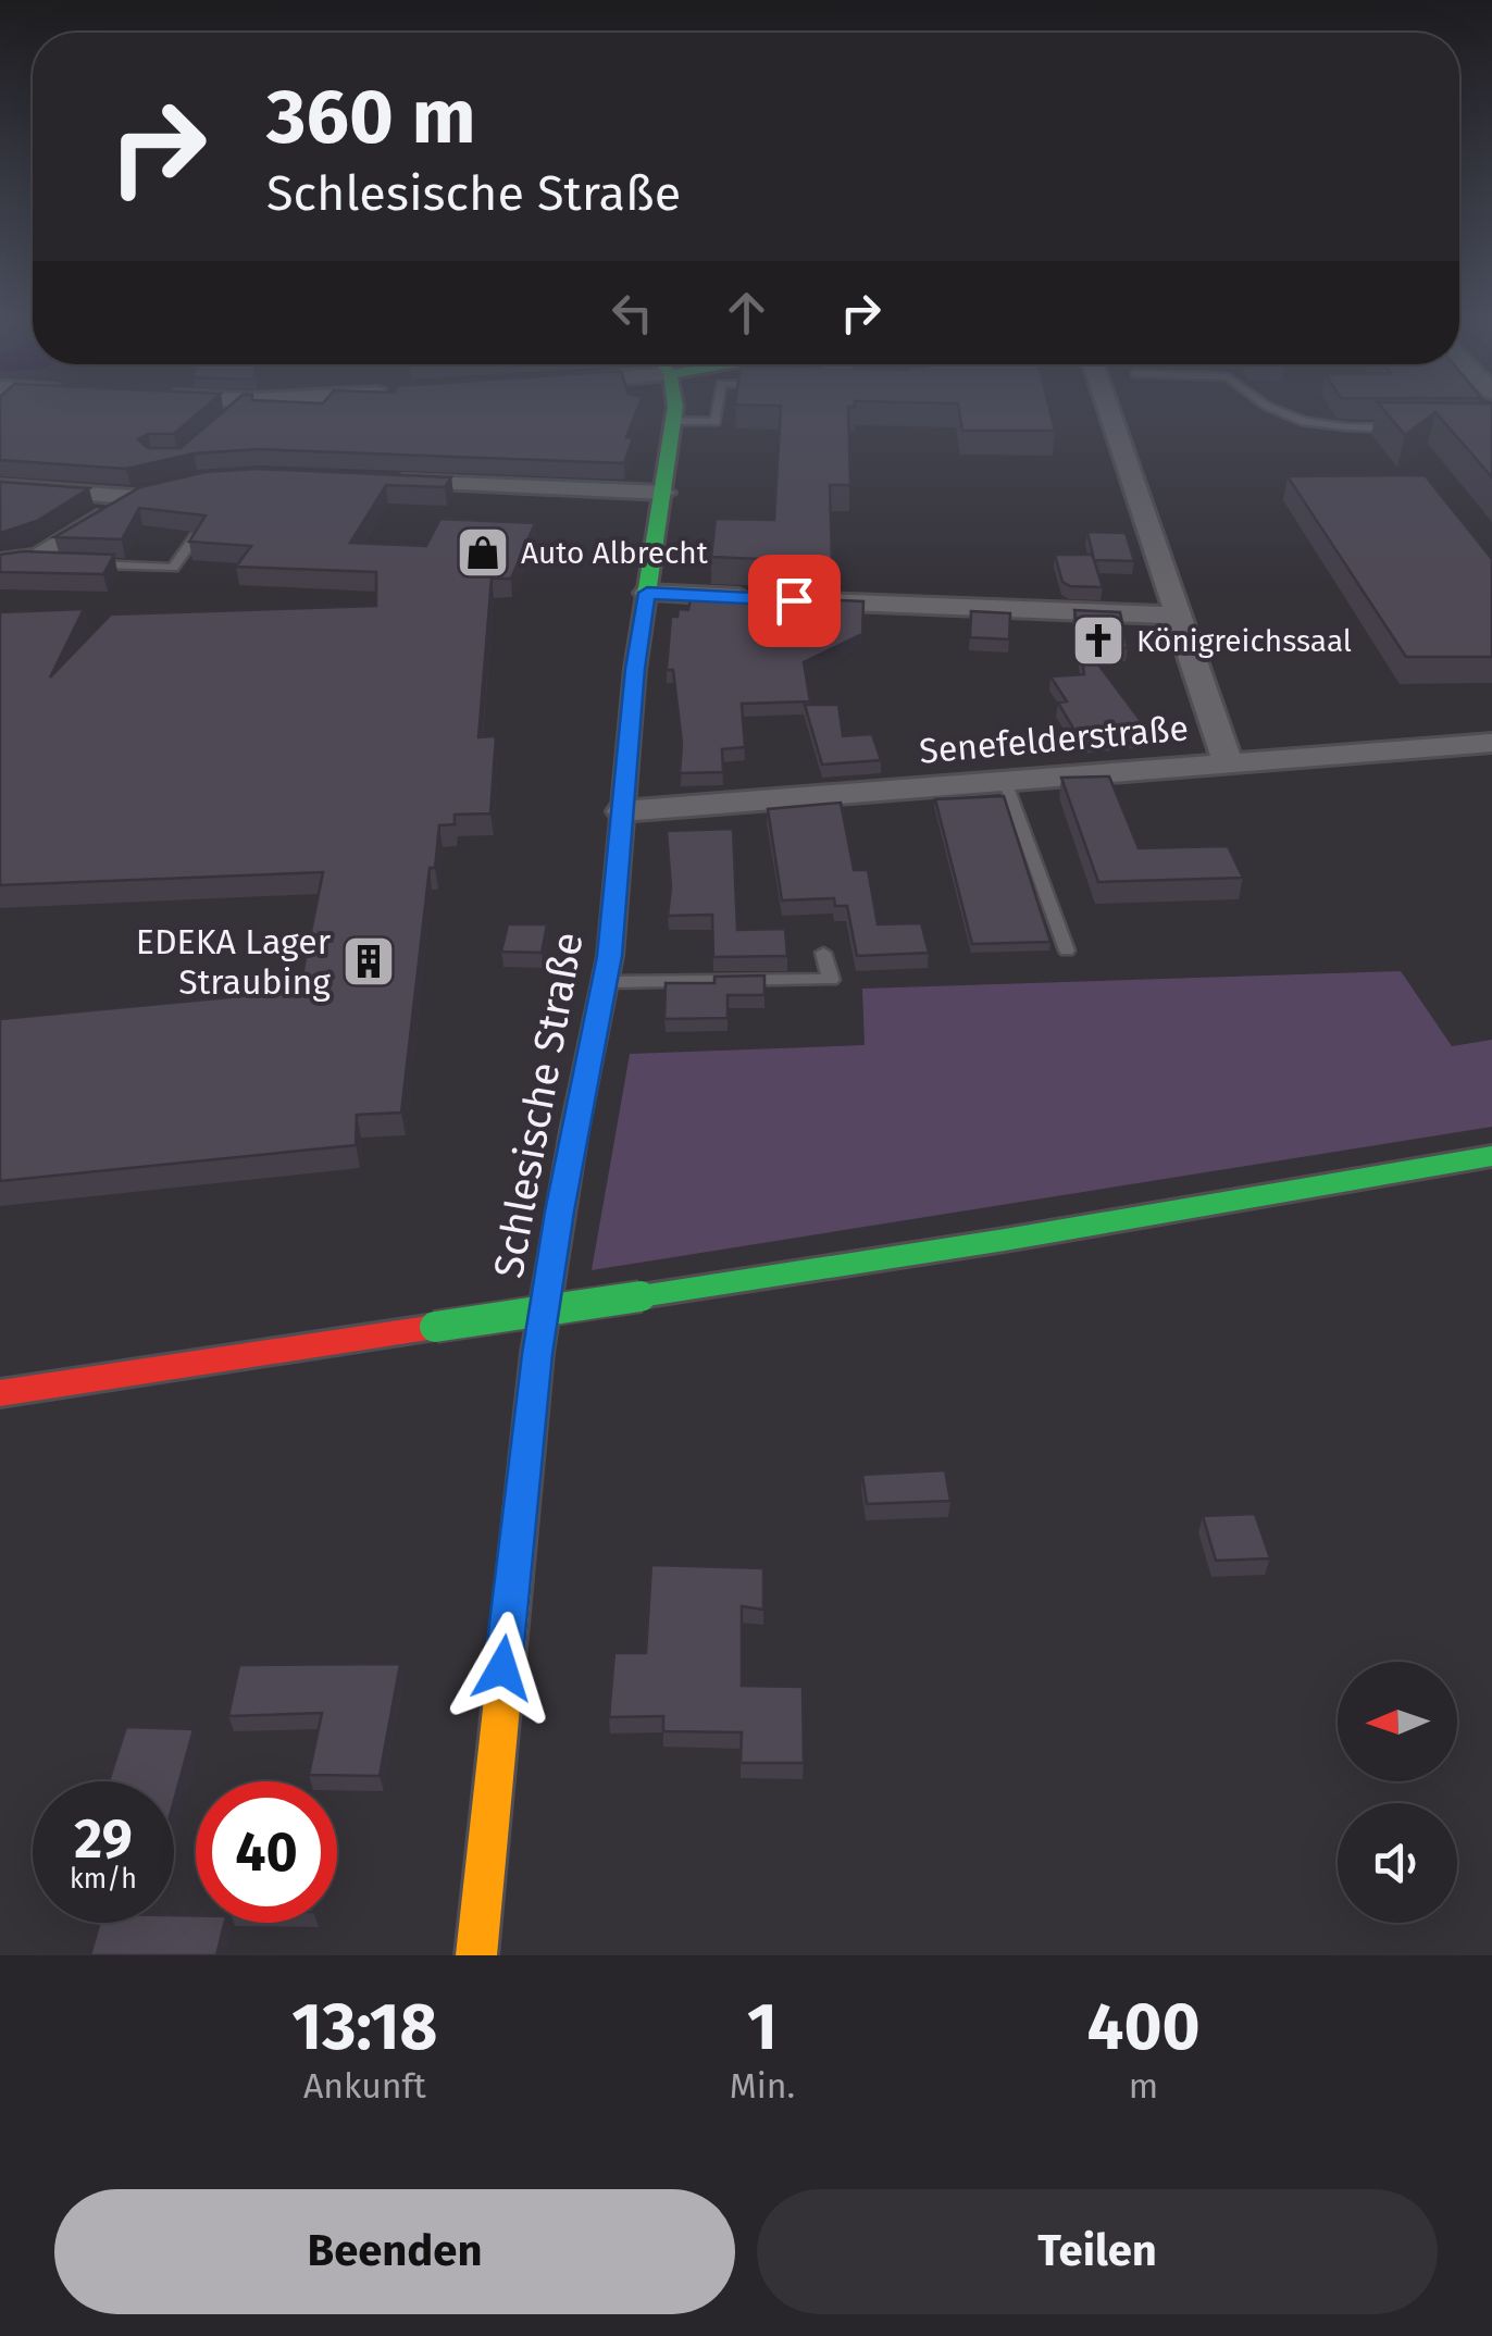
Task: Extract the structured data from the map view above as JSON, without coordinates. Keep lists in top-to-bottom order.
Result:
{
  "streets": {
    "main road": ["Schlesische Straße"],
    "street": ["Senefelderstraße"]
  },
  "crossings": [
    ["Senefelderstraße", "Schlesische Straße"]
  ],
  "places": {
    "shop": ["Auto Albrecht"],
    "church": ["Königreichssaal"],
    "building": ["EDEKA Lager Straubing"]
  },
  "north": "left",
  "page": {
    "turn": ["360 m", "Schlesische Straße"],
    "speed": "29 km/h",
    "limit": "40",
    "eta": [
      "13:18",
      "Ankunft",
      "1",
      "Min.",
      "400",
      "m"
    ],
    "buttons": ["Beenden", "Teilen"]
  }
}
